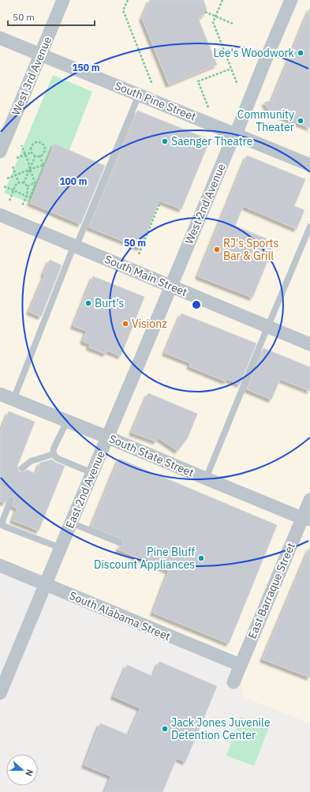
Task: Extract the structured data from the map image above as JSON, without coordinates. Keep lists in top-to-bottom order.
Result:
{
  "streets": {
    "street": [
      "West 3rd Avenue",
      "South Pine Street",
      "West 2nd Avenue",
      "South Main Street",
      "South State Street",
      "East 2nd Avenue",
      "East Barraque Street",
      "South Alabama Street"
    ]
  },
  "crossings": [
    ["West 3rd Avenue", "South Pine Street"],
    ["South Pine Street", "West 2nd Avenue"],
    ["West 2nd Avenue", "South Main Street"],
    ["West 2nd Avenue", "East 2nd Avenue"],
    ["South Main Street", "East 2nd Avenue"],
    ["South State Street", "East 2nd Avenue"],
    ["South State Street", "East Barraque Street"],
    ["East 2nd Avenue", "South Alabama Street"],
    ["East Barraque Street", "South Alabama Street"]
  ],
  "places": [
    "Lee's Woodwork",
    "Community Theater",
    "Saenger Theatre",
    "RJ's Sports Bar & Grill",
    "Burt's",
    "Visionz",
    "Pine Bluff Discount Appliances",
    "Jack Jones Juvenile Detention Center"
  ],
  "scale_bar": "50 m",
  "north": "right",
  "rings": ["150 m", "100 m", "50 m"]
}
